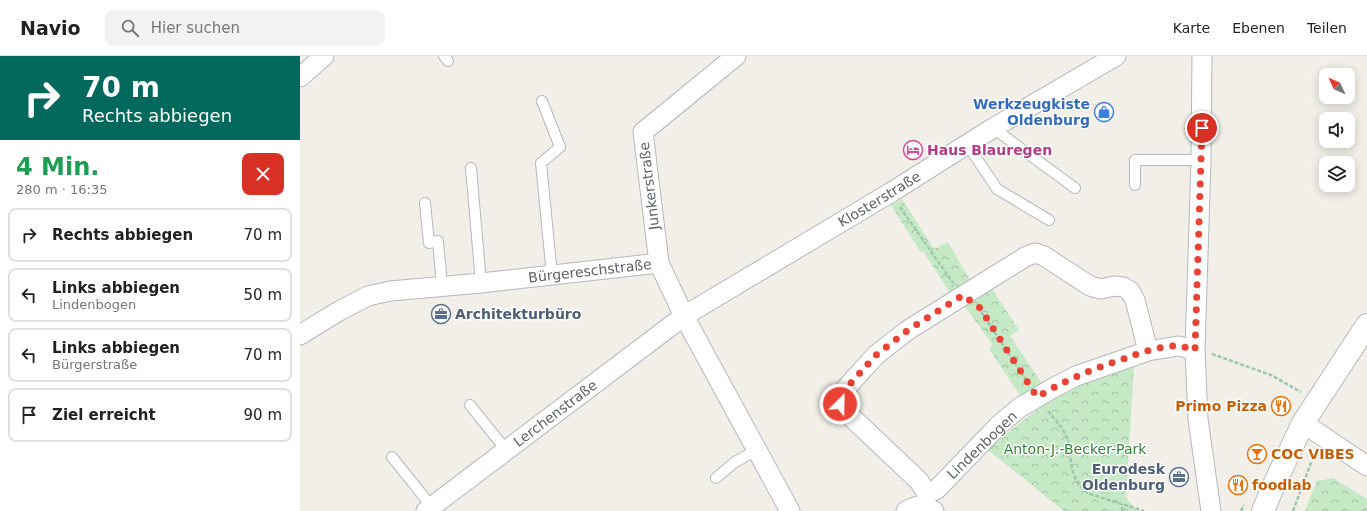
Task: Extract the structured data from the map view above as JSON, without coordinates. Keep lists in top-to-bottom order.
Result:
{
  "streets": {
    "street": [
      "Junkerstraße",
      "Klosterstraße",
      "Bürgereschstraße",
      "Lerchenstraße",
      "Lindenbogen"
    ]
  },
  "crossings": [
    ["Junkerstraße", "Bürgereschstraße"],
    ["Klosterstraße", "Bürgereschstraße"],
    ["Klosterstraße", "Lerchenstraße"],
    ["Bürgereschstraße", "Lerchenstraße"]
  ],
  "parks": ["Anton-J.-Becker-Park"],
  "places": {
    "shop": ["Werkzeugkiste Oldenburg"],
    "hotel": ["Haus Blauregen"],
    "office": ["Architekturbüro", "Eurodesk Oldenburg"],
    "restaurant": ["Primo Pizza", "foodlab"],
    "bar": ["COC VIBES"]
  },
  "north": "top left",
  "page": {
    "header": "Navio",
    "search": "Hier suchen",
    "nav": ["Karte", "Ebenen", "Teilen"],
    "turn": ["70 m", "Rechts abbiegen"],
    "heading": ["4 Min.", "280 m · 16:35"],
    "list": [
      {
        "name": "Rechts abbiegen",
        "value": "70 m"
      },
      {
        "name": "Links abbiegen",
        "note": "Lindenbogen",
        "value": "50 m"
      },
      {
        "name": "Links abbiegen",
        "note": "Bürgerstraße",
        "value": "70 m"
      },
      {
        "name": "Ziel erreicht",
        "value": "90 m"
      }
    ]
  }
}
